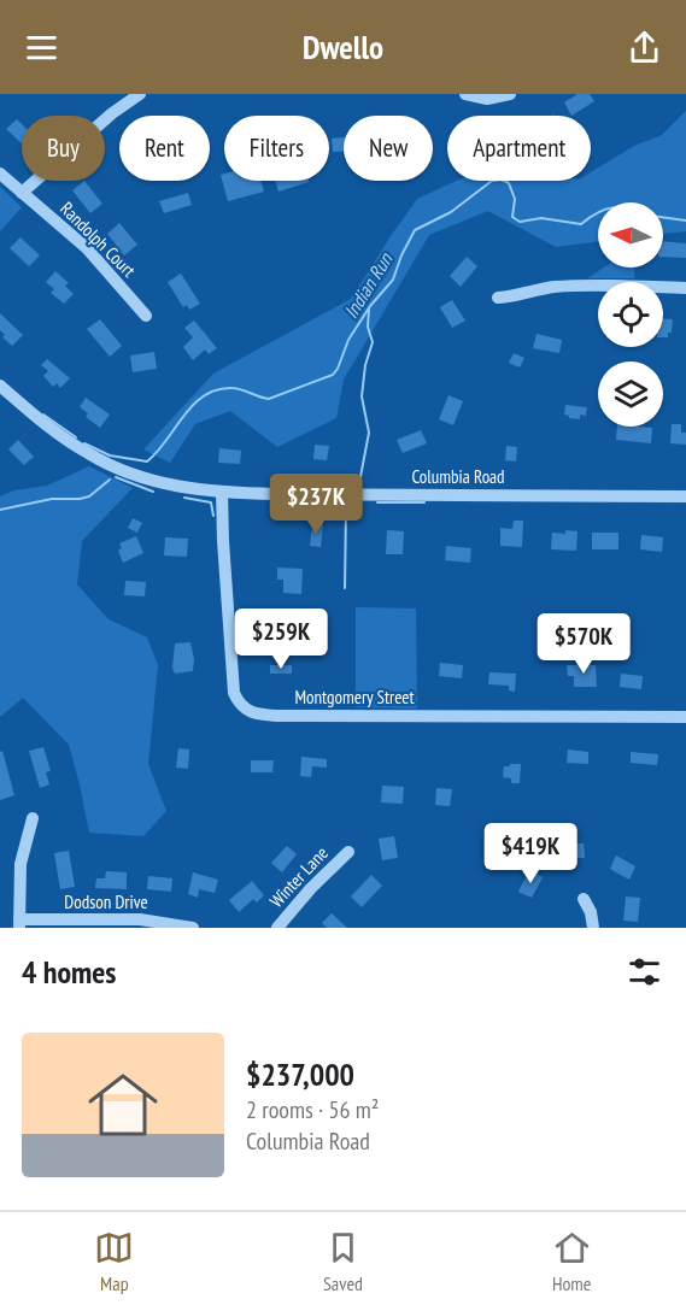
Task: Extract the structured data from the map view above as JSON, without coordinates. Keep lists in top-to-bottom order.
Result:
{
  "streets": {
    "street": [
      "Randolph Court",
      "Columbia Road",
      "Montgomery Street",
      "Winter Lane",
      "Dodson Drive"
    ]
  },
  "crossings": [
    ["Columbia Road", "Montgomery Street"]
  ],
  "water": ["Indian Run"],
  "north": "left",
  "page": {
    "header": "Dwello",
    "chip": [
      "Buy",
      "Rent",
      "Filters",
      "New",
      "Apartment"
    ],
    "price": [
      "$237K",
      "$259K",
      "$570K",
      "$419K"
    ],
    "heading": "4 homes",
    "list": [
      {
        "name": "$237,000",
        "note": "2 rooms · 56 m² · Columbia Road"
      }
    ],
    "tabs": ["Map", "Saved", "Home"]
  }
}
